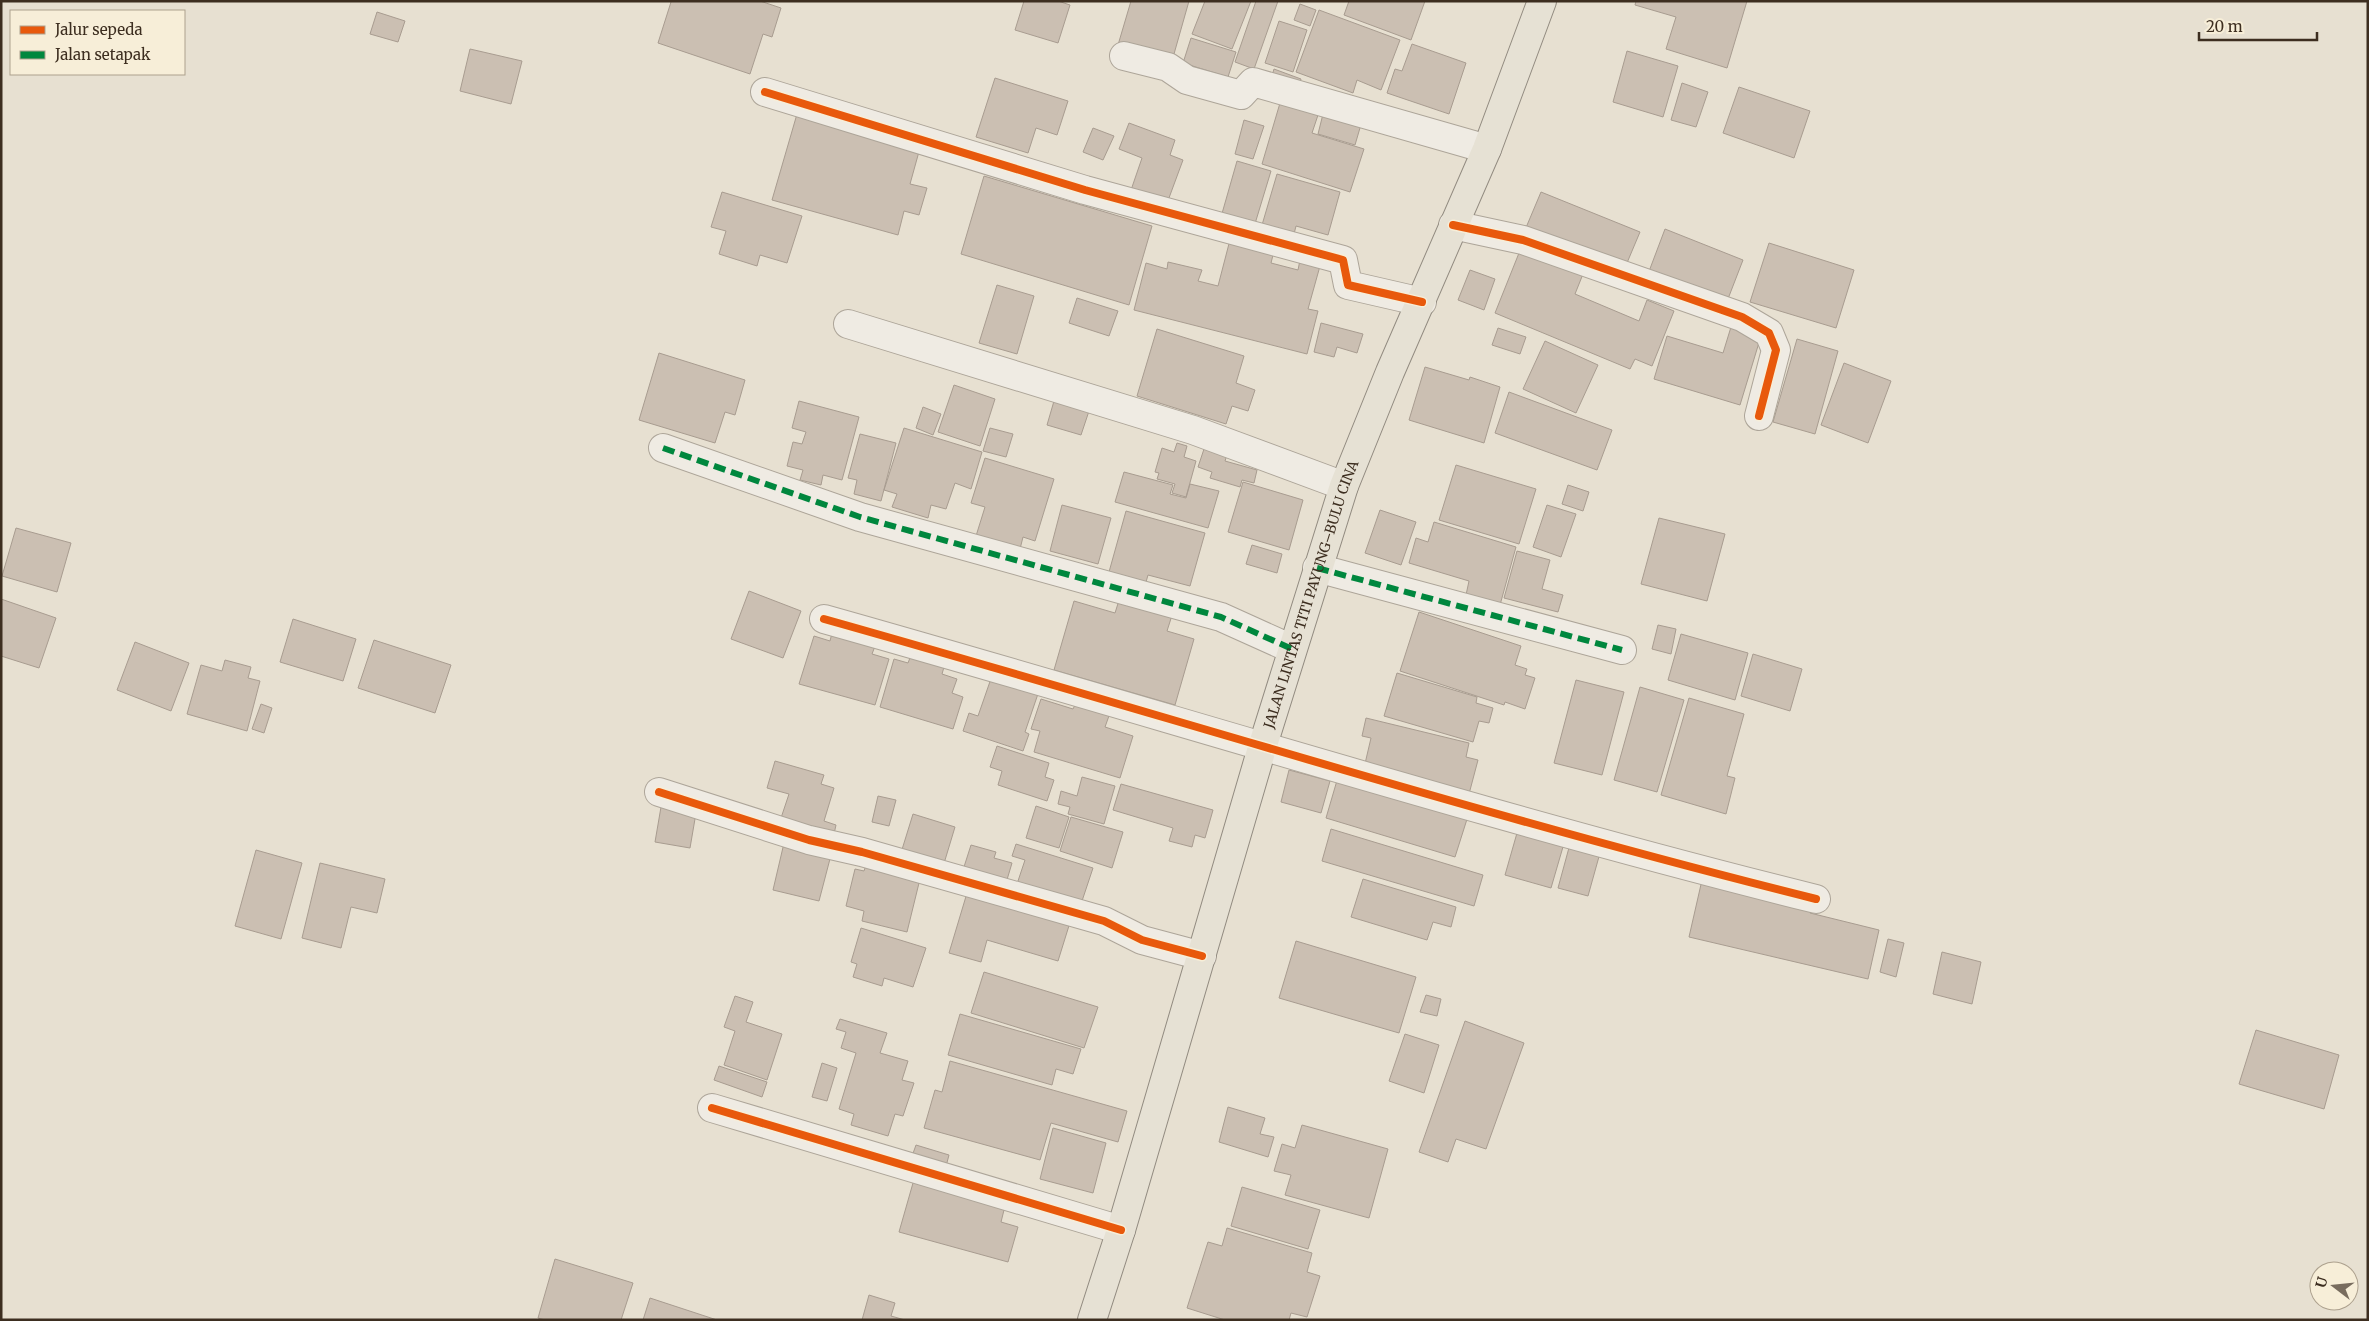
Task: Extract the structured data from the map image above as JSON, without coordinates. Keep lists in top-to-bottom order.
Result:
{
  "streets": {
    "main road": ["JALAN LINTAS TITI PAYUNG–BULU CINA"]
  },
  "legend": ["Jalur sepeda", "Jalan setapak"],
  "scale_bar": "20 m",
  "north": "left"
}
